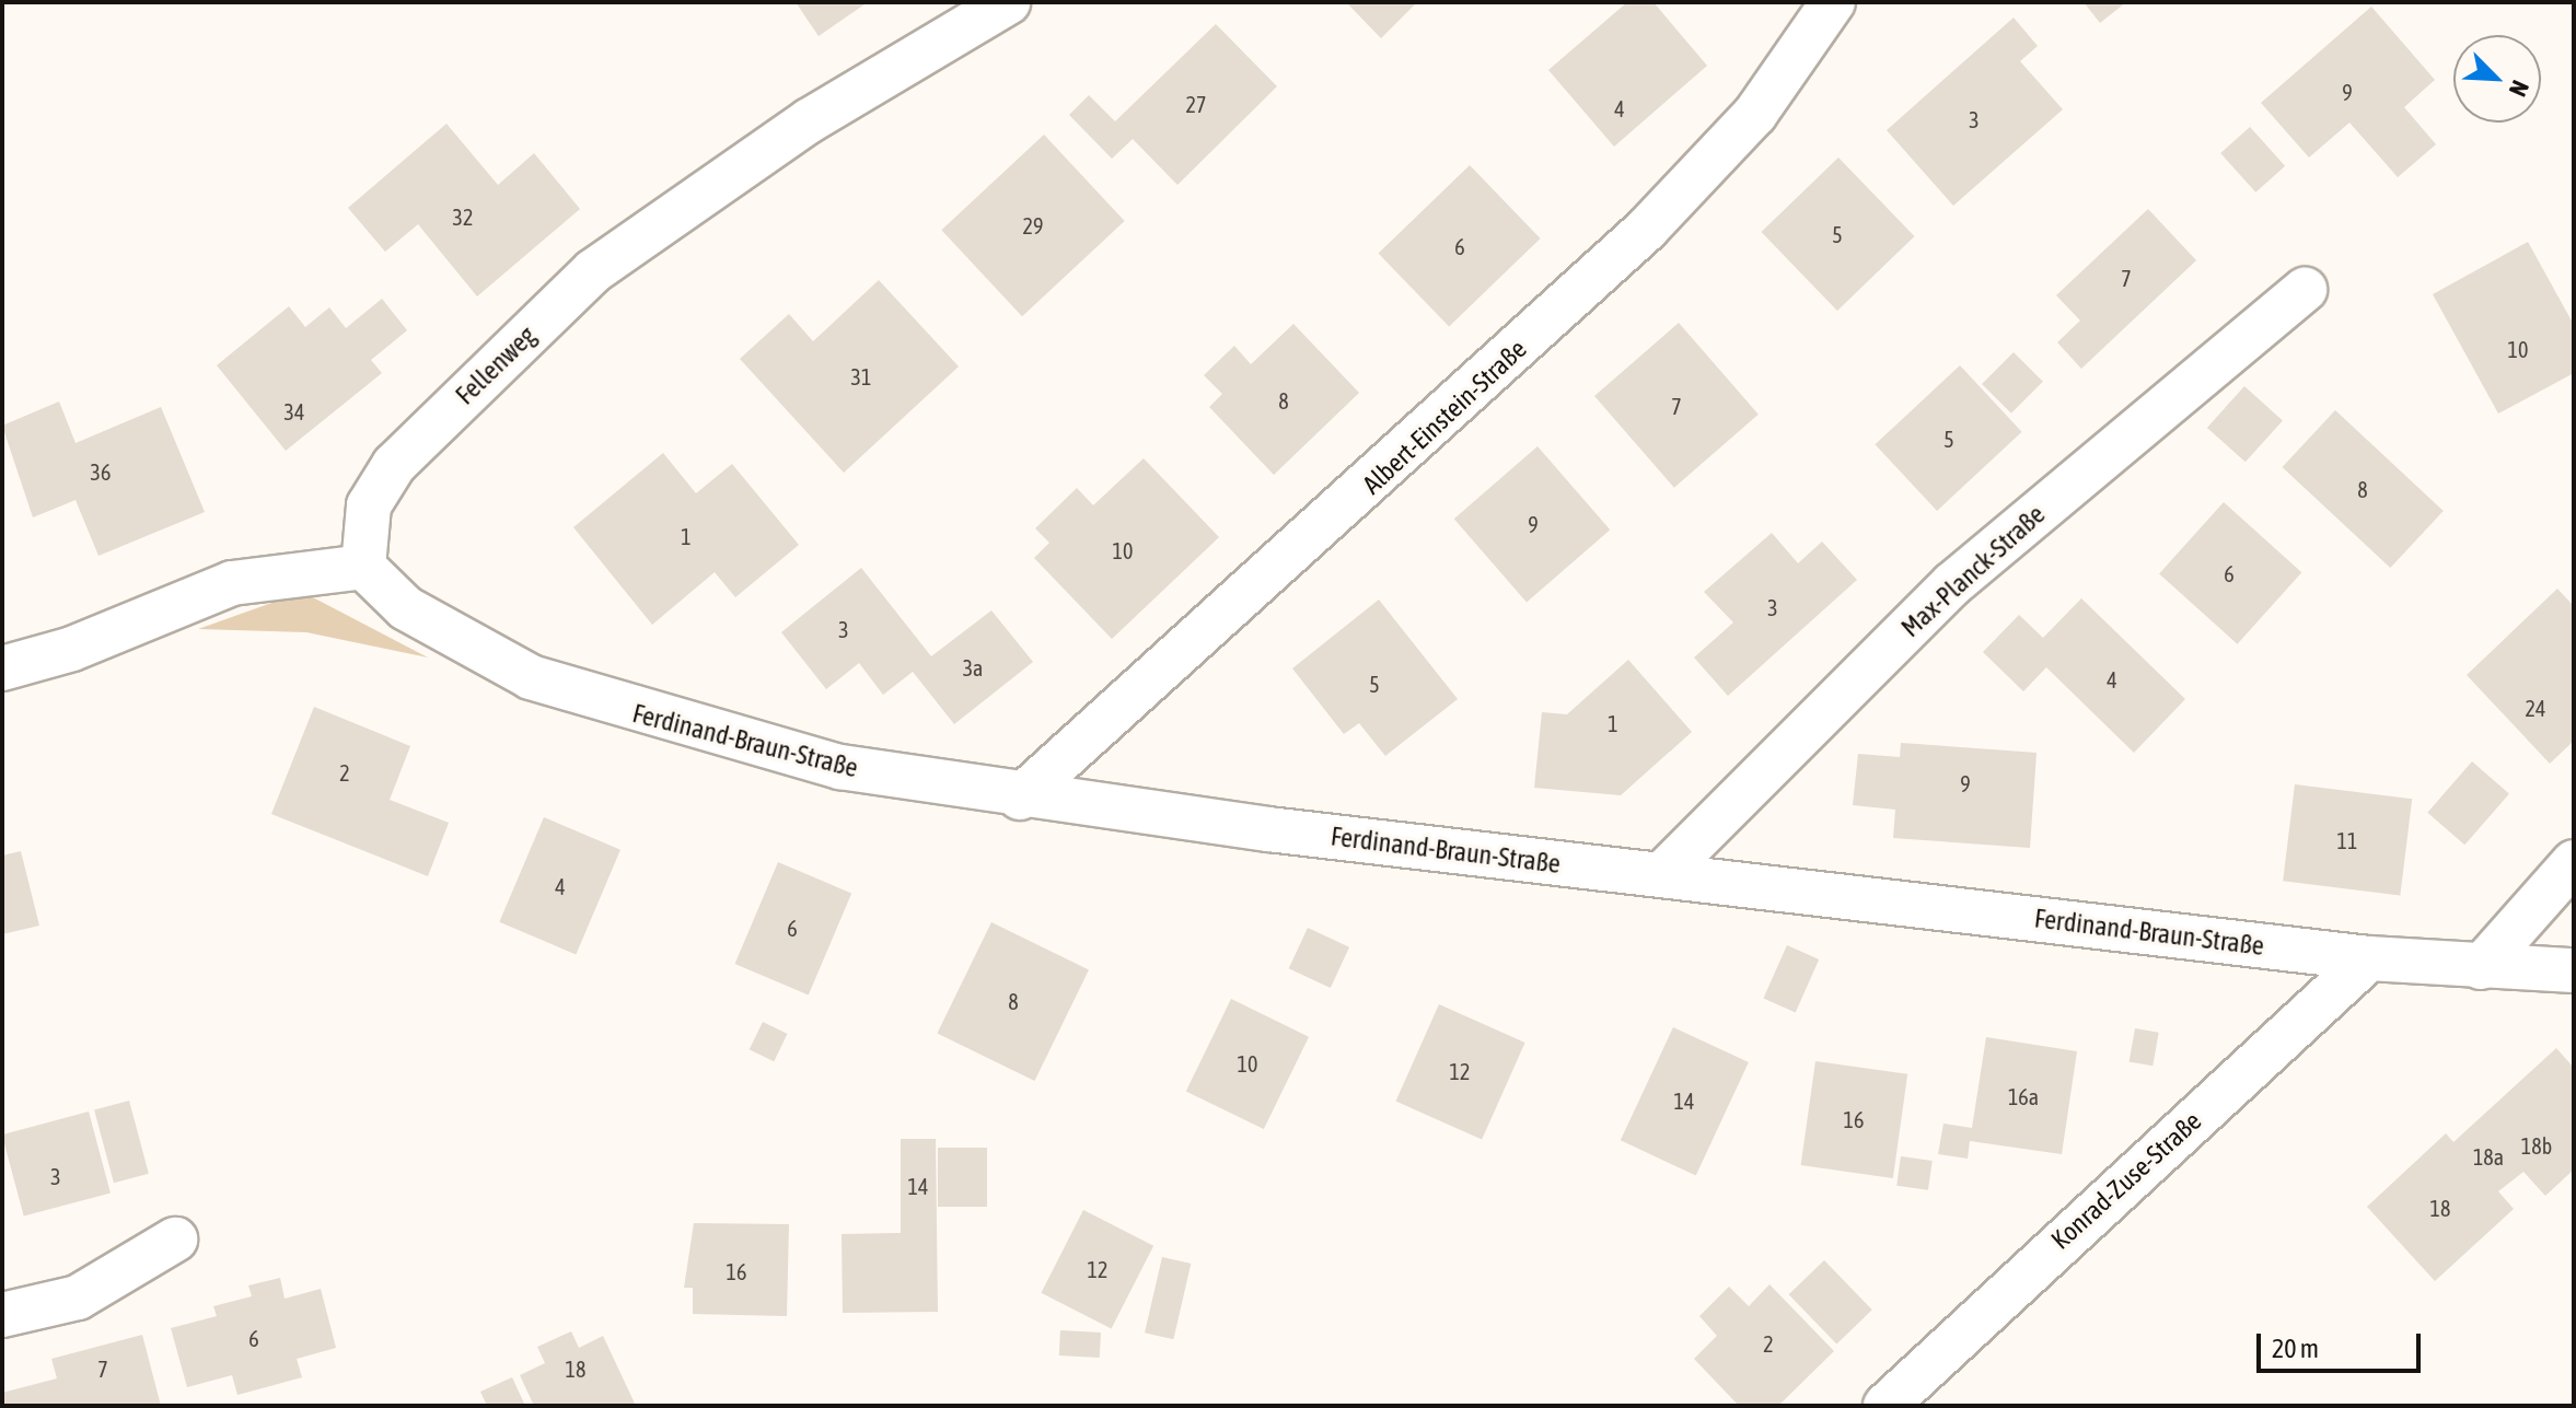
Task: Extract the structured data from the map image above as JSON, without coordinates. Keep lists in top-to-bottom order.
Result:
{
  "streets": {
    "street": [
      "Fellenweg",
      "Albert-Einstein-Straße",
      "Max-Planck-Straße",
      "Ferdinand-Braun-Straße",
      "Konrad-Zuse-Straße"
    ]
  },
  "crossings": [
    ["Fellenweg", "Ferdinand-Braun-Straße"],
    ["Albert-Einstein-Straße", "Ferdinand-Braun-Straße"],
    ["Max-Planck-Straße", "Ferdinand-Braun-Straße"],
    ["Ferdinand-Braun-Straße", "Konrad-Zuse-Straße"]
  ],
  "house_numbers": [
    "9",
    "27",
    "4",
    "3",
    "32",
    "29",
    "5",
    "6",
    "7",
    "10",
    "31",
    "8",
    "7",
    "34",
    "5",
    "36",
    "8",
    "9",
    "1",
    "10",
    "6",
    "3",
    "3",
    "3a",
    "4",
    "5",
    "24",
    "1",
    "2",
    "9",
    "11",
    "4",
    "6",
    "8",
    "10",
    "12",
    "16a",
    "14",
    "16",
    "18b",
    "18a",
    "3",
    "14",
    "18",
    "12",
    "16",
    "6",
    "2",
    "7",
    "18"
  ],
  "scale_bar": "20 m",
  "north": "bottom right"
}
